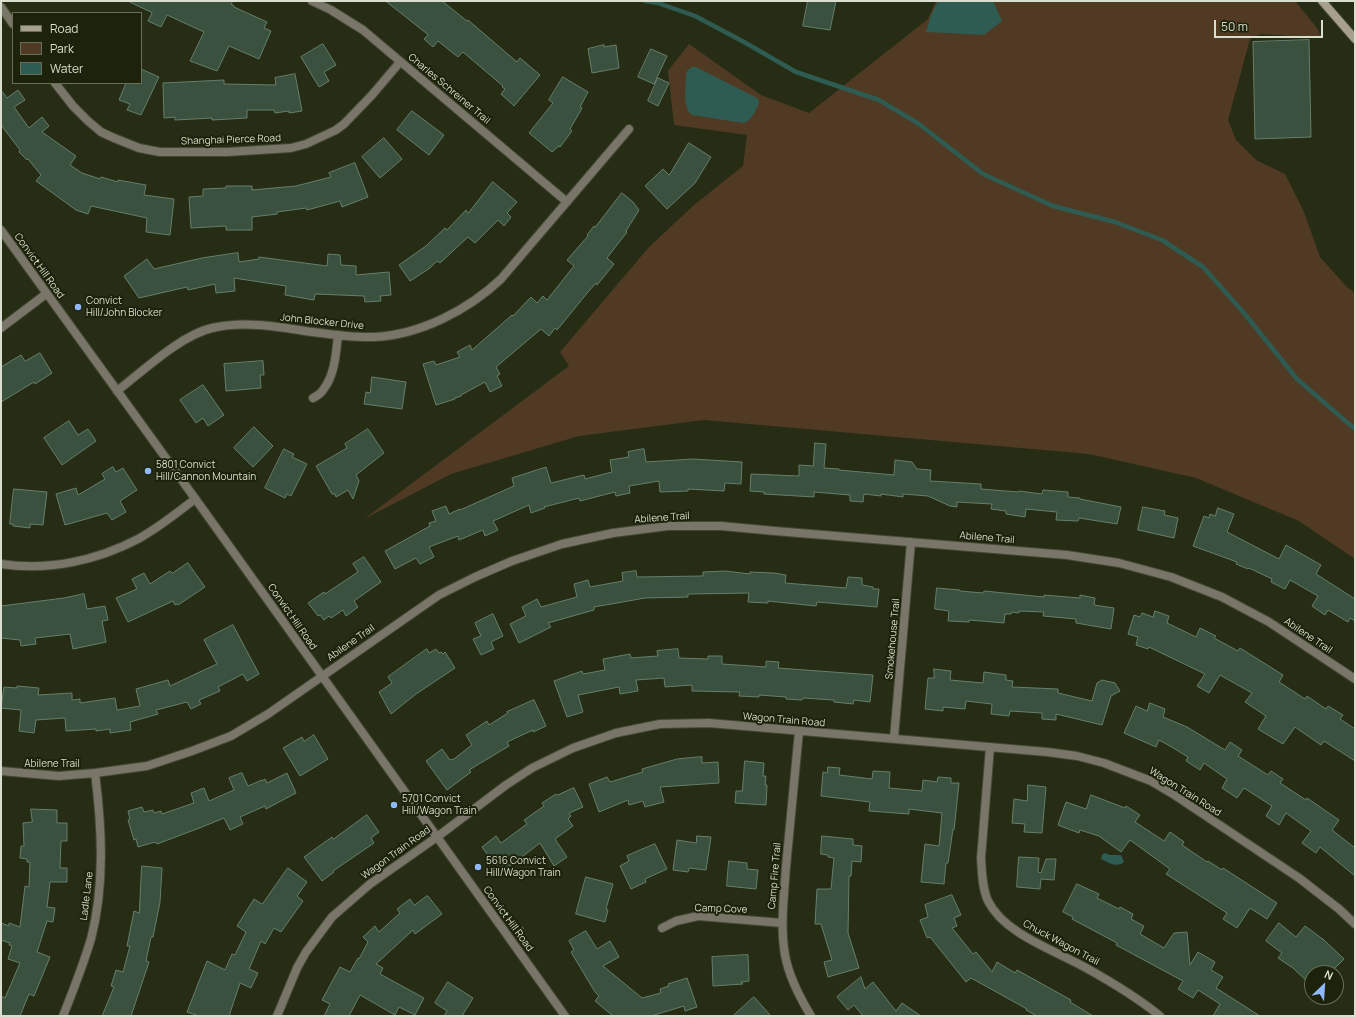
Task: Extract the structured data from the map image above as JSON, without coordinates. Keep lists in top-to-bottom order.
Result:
{
  "streets": {
    "street": [
      "Charles Schreiner Trail",
      "Shanghai Pierce Road",
      "Convict Hill Road",
      "John Blocker Drive",
      "Abilene Trail",
      "Smokehouse Trail",
      "Wagon Train Road",
      "Camp Fire Trail",
      "Ladle Lane",
      "Camp Cove",
      "Chuck Wagon Trail"
    ]
  },
  "crossings": [
    ["Charles Schreiner Trail", "Shanghai Pierce Road"],
    ["Charles Schreiner Trail", "John Blocker Drive"],
    ["Convict Hill Road", "John Blocker Drive"],
    ["Convict Hill Road", "Abilene Trail"],
    ["Convict Hill Road", "Wagon Train Road"],
    ["Abilene Trail", "Smokehouse Trail"],
    ["Abilene Trail", "Ladle Lane"],
    ["Smokehouse Trail", "Wagon Train Road"],
    ["Wagon Train Road", "Camp Fire Trail"],
    ["Wagon Train Road", "Chuck Wagon Trail"],
    ["Camp Fire Trail", "Camp Cove"]
  ],
  "places": [
    "Convict Hill/John Blocker",
    "5801 Convict Hill/Cannon Mountain",
    "5701 Convict Hill/Wagon Train",
    "5616 Convict Hill/Wagon Train"
  ],
  "legend": ["Road", "Park", "Water"],
  "scale_bar": "50 m",
  "north": "top right"
}
